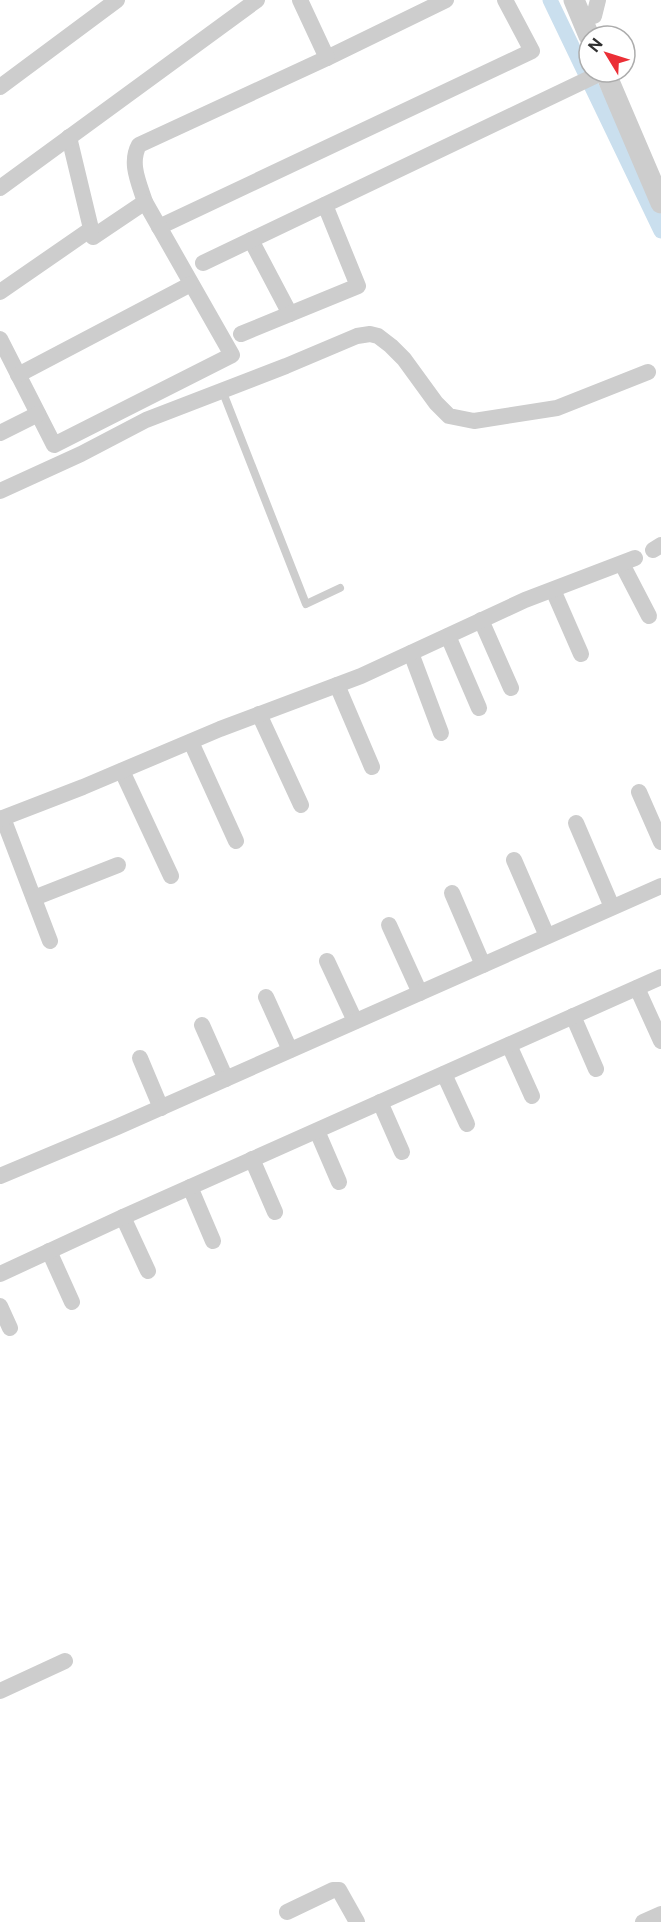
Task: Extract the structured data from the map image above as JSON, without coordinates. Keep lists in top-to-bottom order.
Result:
{
  "north": "top left"
}
